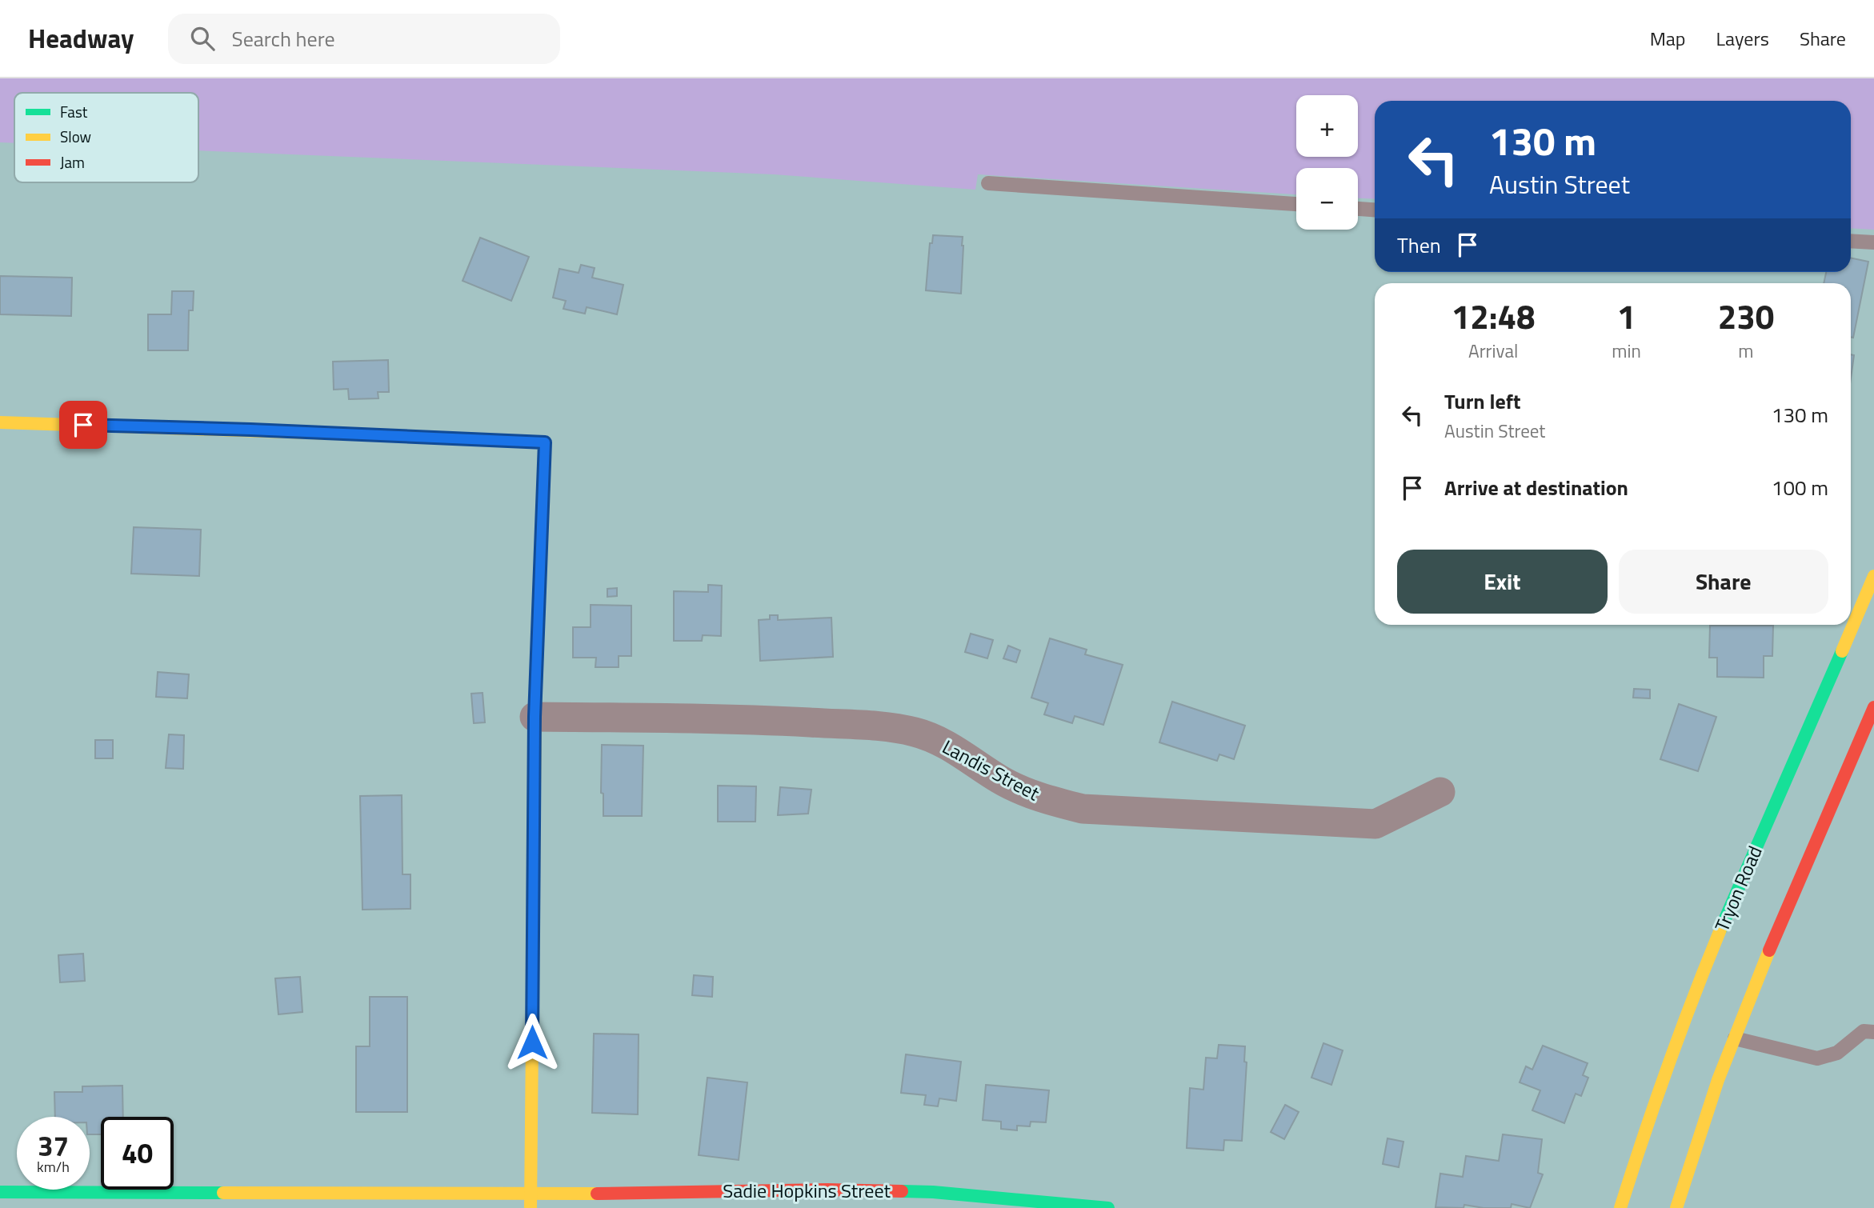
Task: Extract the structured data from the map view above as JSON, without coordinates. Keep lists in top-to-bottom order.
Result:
{
  "streets": {
    "street": ["Landis Street", "Tryon Road", "Sadie Hopkins Street"]
  },
  "legend": ["Fast", "Slow", "Jam"],
  "page": {
    "header": "Headway",
    "search": "Search here",
    "nav": ["Map", "Layers", "Share"],
    "map_buttons": ["+", "−"],
    "turn": ["130 m", "Austin Street"],
    "then": "Then",
    "eta": [
      "12:48",
      "Arrival",
      "1",
      "min",
      "230",
      "m"
    ],
    "list": [
      {
        "name": "Turn left",
        "note": "Austin Street",
        "value": "130 m"
      },
      {
        "name": "Arrive at destination",
        "value": "100 m"
      }
    ],
    "buttons": ["Exit", "Share"],
    "speed": "37 km/h",
    "limit": "40"
  }
}
